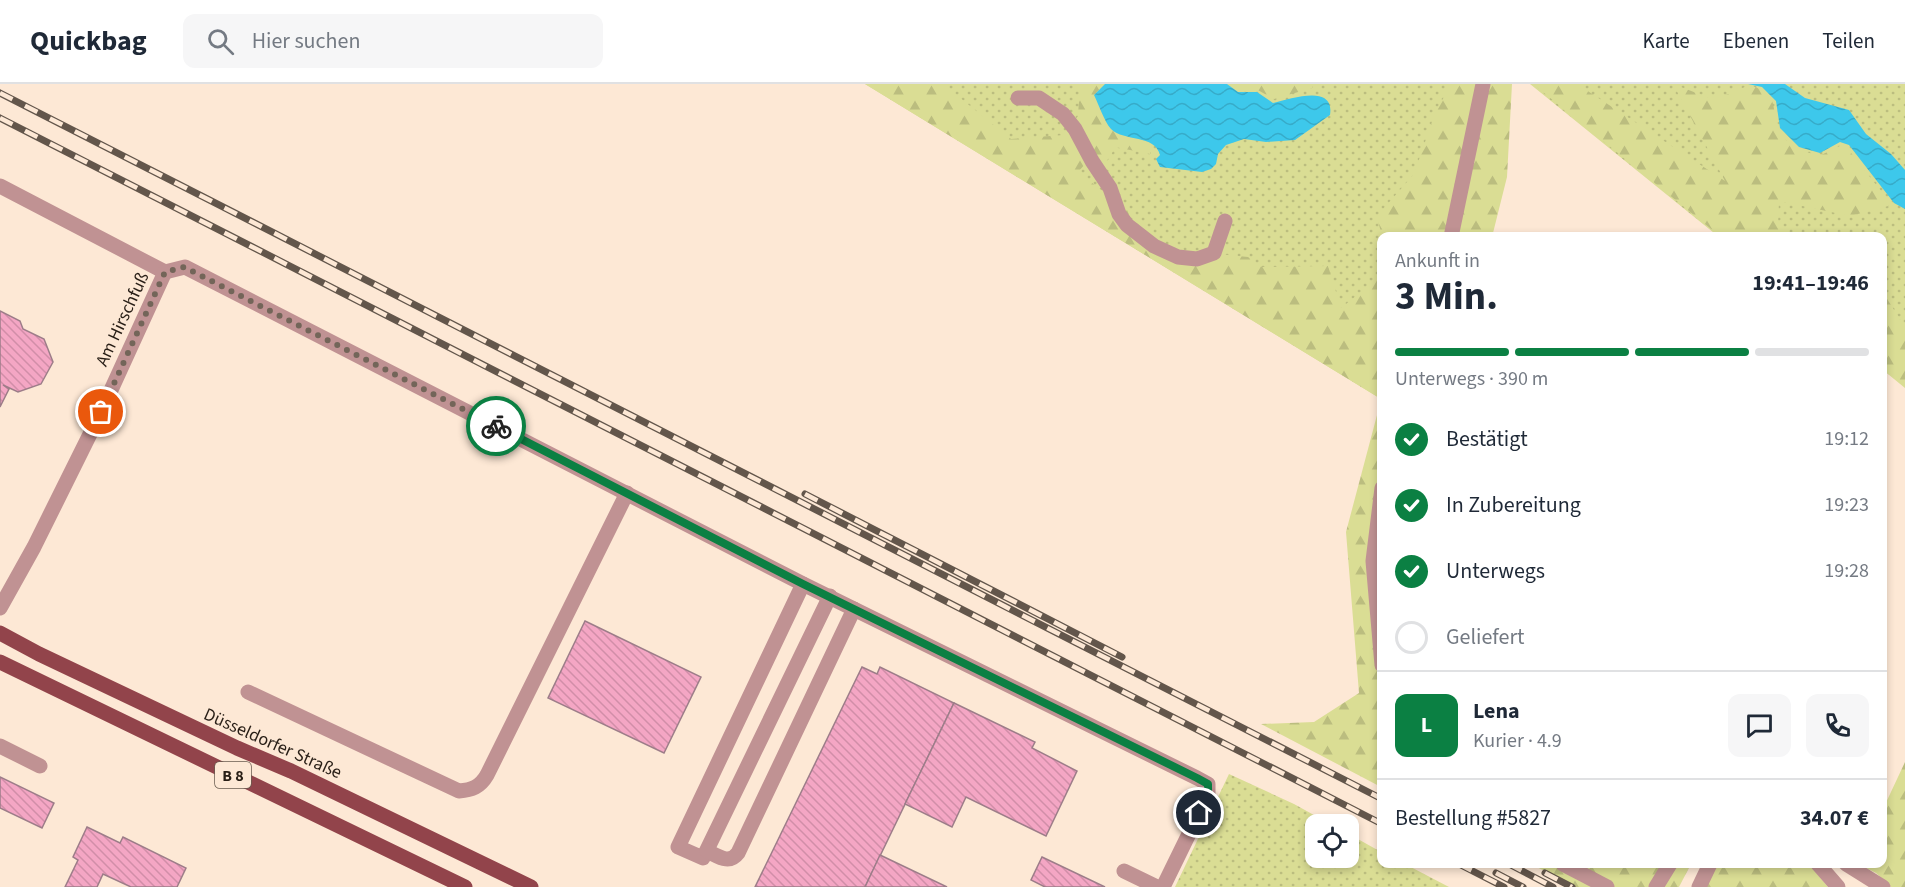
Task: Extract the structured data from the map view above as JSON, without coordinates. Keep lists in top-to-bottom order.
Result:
{
  "streets": {
    "main road": ["Düsseldorfer Straße", "B 8"],
    "street": ["Am Hirschfuß"]
  },
  "page": {
    "header": "Quickbag",
    "search": "Hier suchen",
    "nav": ["Karte", "Ebenen", "Teilen"],
    "heading": ["3 Min.", "Ankunft in", "19:41–19:46"],
    "panel": [
      "Lena",
      "Kurier · 4.9",
      "Bestellung #5827",
      "34.07 €"
    ],
    "bar": "Unterwegs · 390 m",
    "list": [
      ["Bestätigt", "19:12"],
      ["In Zubereitung", "19:23"],
      ["Unterwegs", "19:28"],
      "Geliefert"
    ],
    "round": "L"
  }
}
